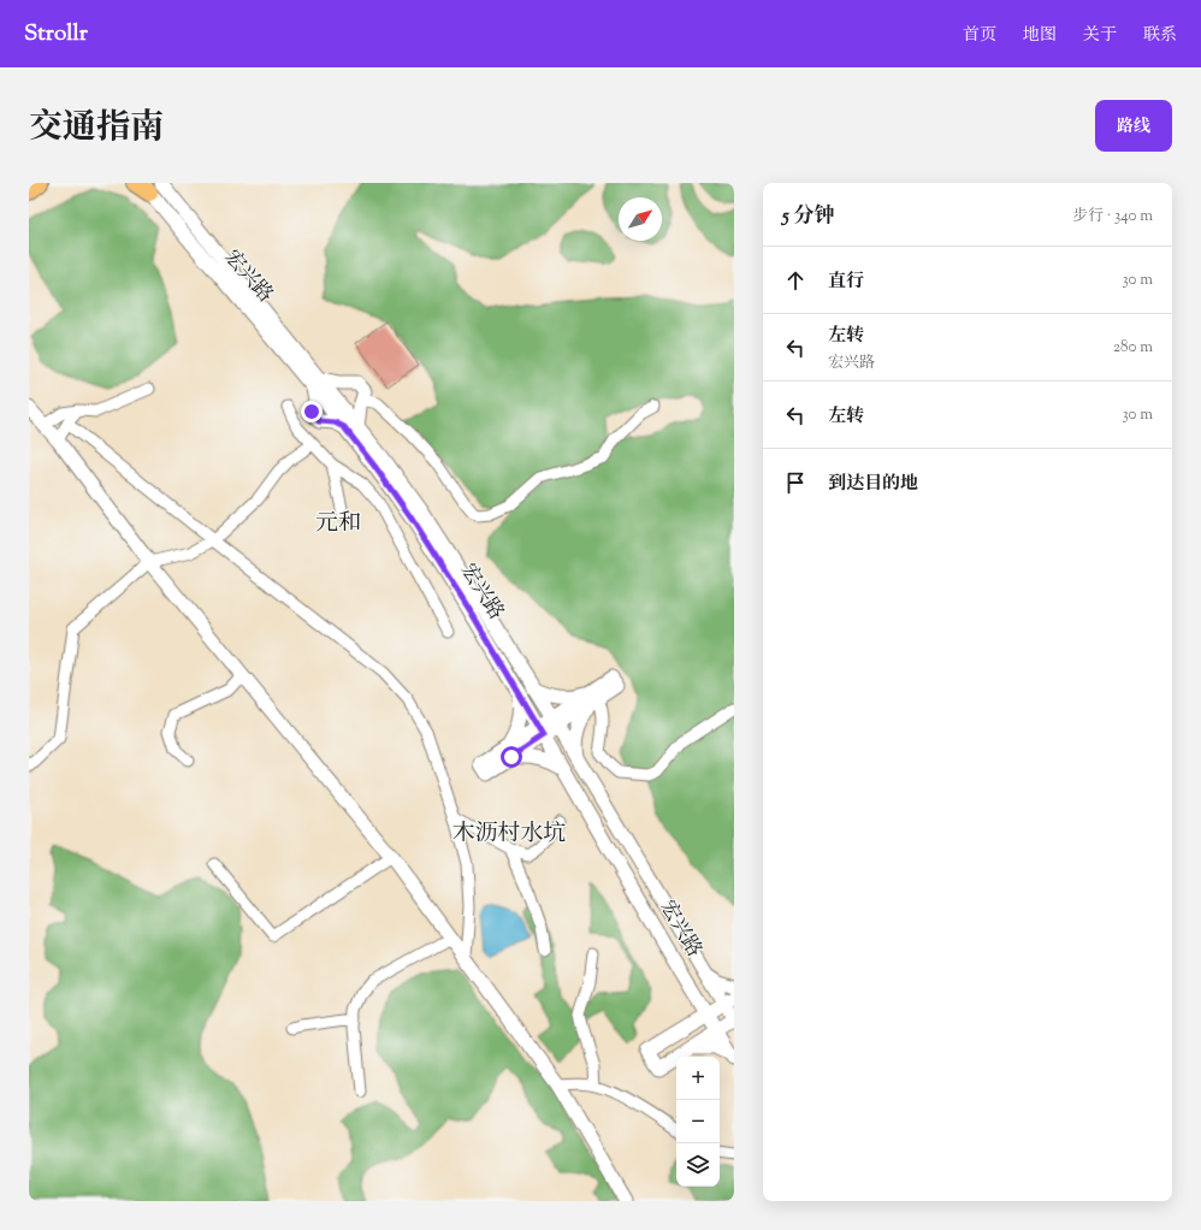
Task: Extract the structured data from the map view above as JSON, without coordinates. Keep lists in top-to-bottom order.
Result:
{
  "streets": {
    "street": ["宏兴路"]
  },
  "districts": ["元和", "木沥村水坑"],
  "north": "top right",
  "page": {
    "header": "Strollr",
    "nav": [
      "首页",
      "地图",
      "关于",
      "联系"
    ],
    "title": "交通指南",
    "buttons": "路线",
    "heading": ["5 分钟", "步行 · 340 m"],
    "list": [
      ["直行", "30 m"],
      ["左转", "宏兴路", "280 m"],
      ["左转", "30 m"],
      "到达目的地"
    ],
    "map_buttons": ["+", "−"]
  }
}
